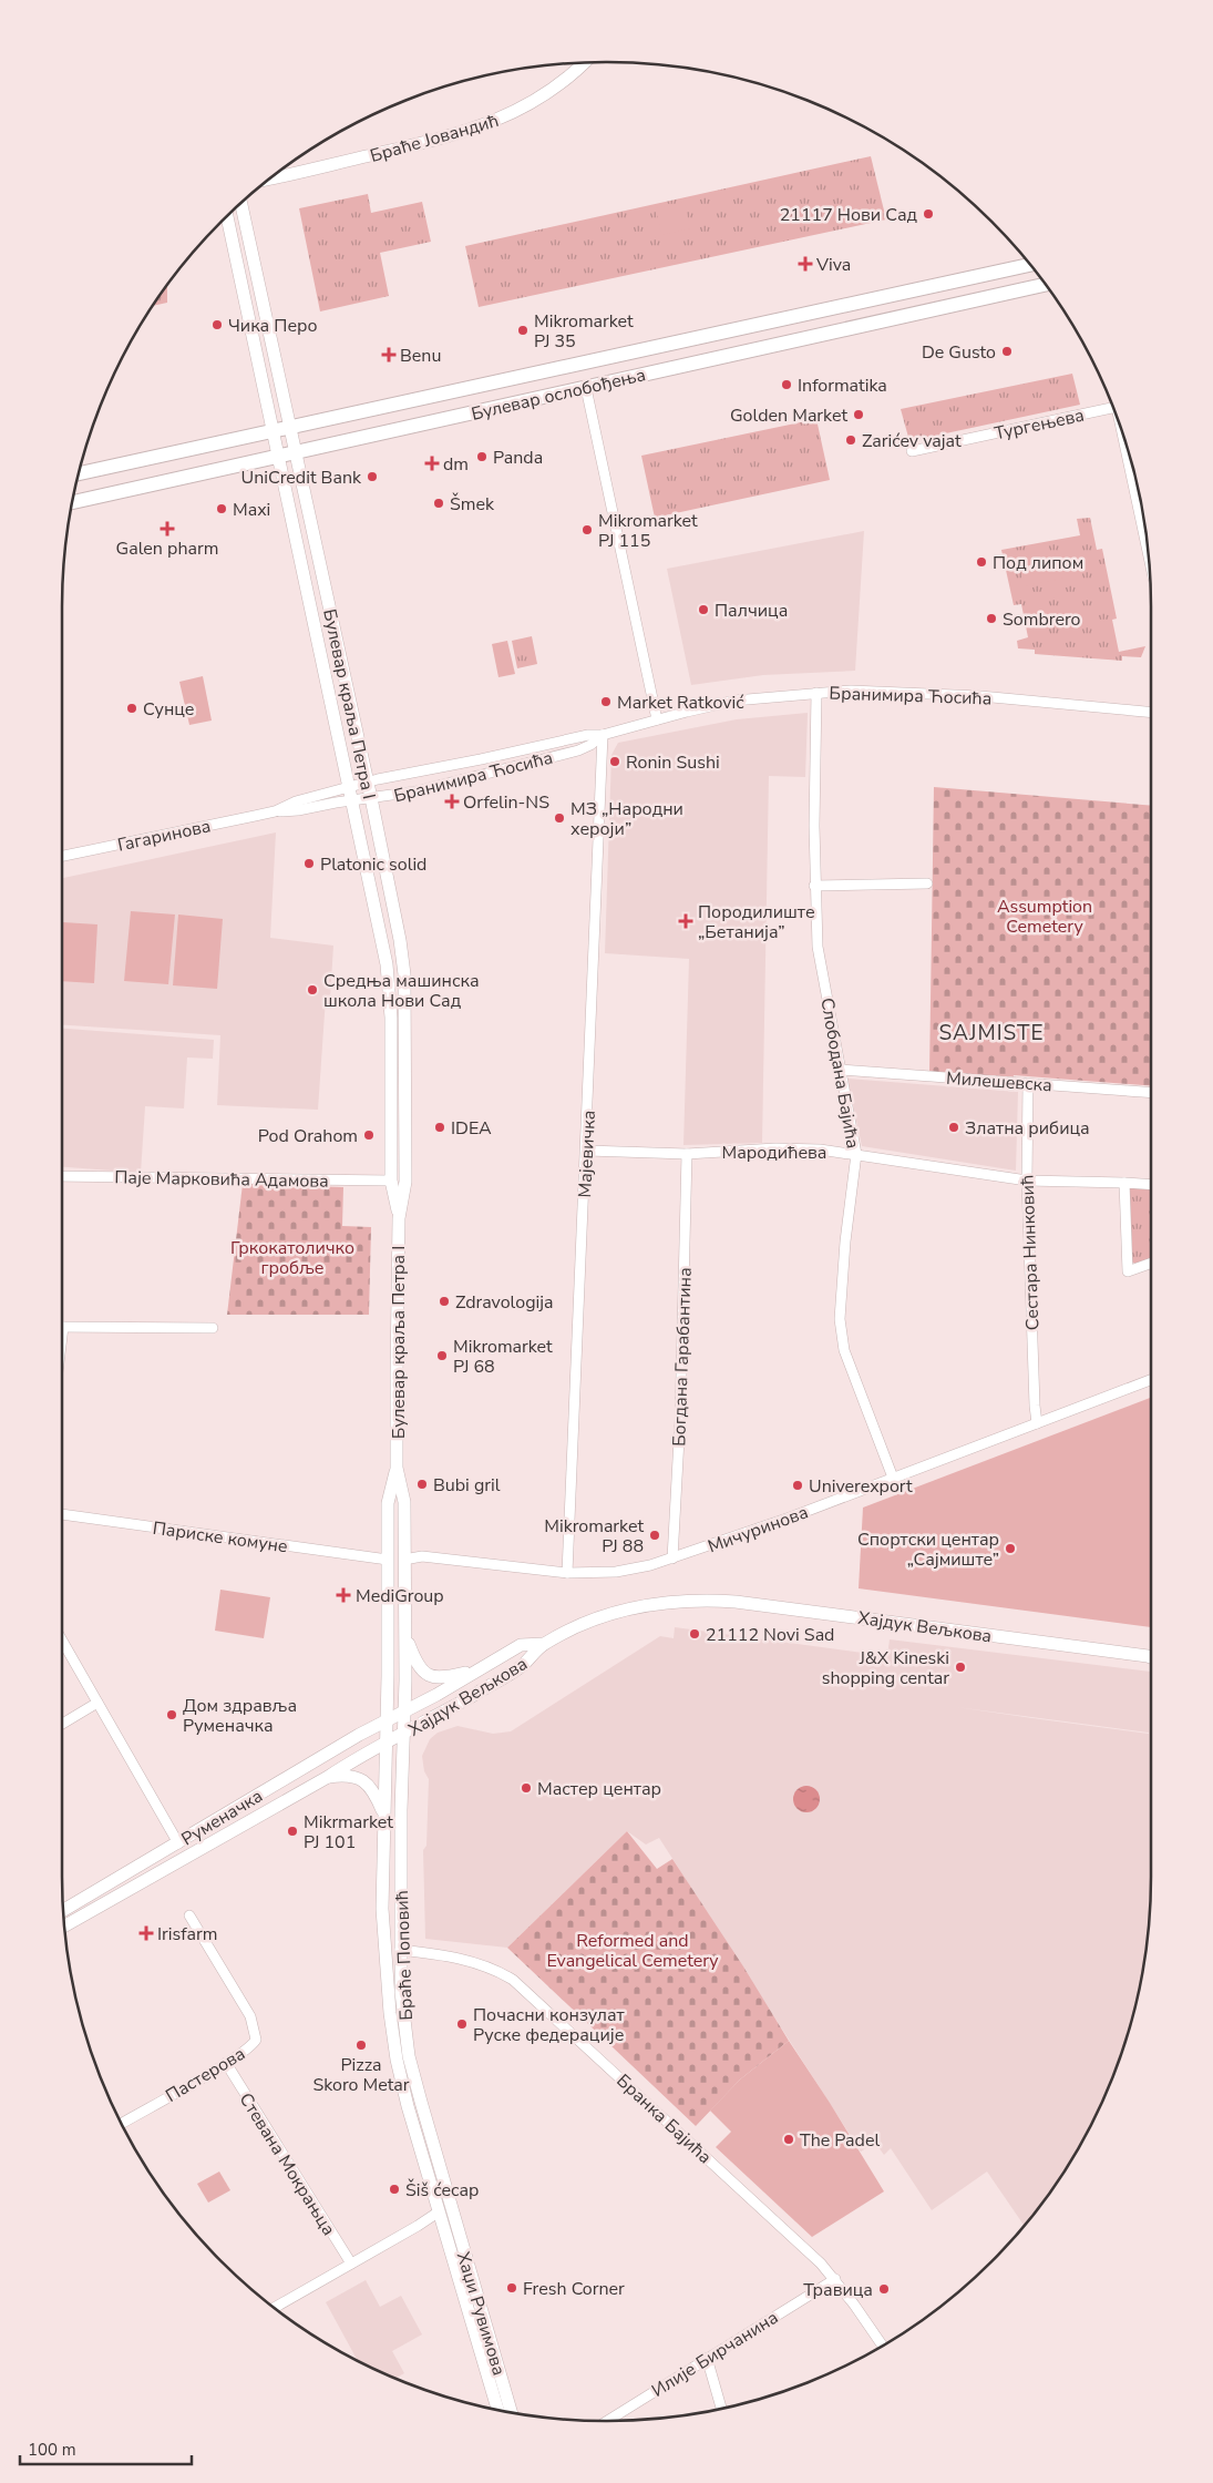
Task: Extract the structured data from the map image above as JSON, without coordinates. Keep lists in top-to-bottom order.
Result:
{
  "streets": {
    "main road": ["Булевар ослобођења"],
    "street": [
      "Браће Јовандић",
      "Тургењева",
      "Бранимира Ћосића",
      "Булевар краља Петра I",
      "Гагаринова",
      "Слободана Бајића",
      "Милешевска",
      "Мародићева",
      "Мајевичка",
      "Паје Марковића Адамова",
      "Сестара Нинковић",
      "Богдана Гарабантина",
      "Мичуринова",
      "Париске комуне",
      "Хајдук Вељкова",
      "Руменачка",
      "Браће Поповић",
      "Пастерова",
      "Бранка Бајића",
      "Стевана Мокрањца",
      "Хаџи Рувимова",
      "Илије Бирчанина"
    ]
  },
  "crossings": [
    ["Булевар ослобођења", "Булевар краља Петра I"],
    ["Бранимира Ћосића", "Булевар краља Петра I"],
    ["Бранимира Ћосића", "Гагаринова"],
    ["Бранимира Ћосића", "Слободана Бајића"],
    ["Бранимира Ћосића", "Мајевичка"],
    ["Булевар краља Петра I", "Гагаринова"],
    ["Булевар краља Петра I", "Паје Марковића Адамова"],
    ["Булевар краља Петра I", "Мичуринова"],
    ["Булевар краља Петра I", "Париске комуне"],
    ["Булевар краља Петра I", "Хајдук Вељкова"],
    ["Булевар краља Петра I", "Руменачка"],
    ["Булевар краља Петра I", "Браће Поповић"],
    ["Слободана Бајића", "Милешевска"],
    ["Слободана Бајића", "Мародићева"],
    ["Слободана Бајића", "Мичуринова"],
    ["Милешевска", "Сестара Нинковић"],
    ["Мародићева", "Мајевичка"],
    ["Мародићева", "Сестара Нинковић"],
    ["Мародићева", "Богдана Гарабантина"],
    ["Мајевичка", "Мичуринова"],
    ["Сестара Нинковић", "Мичуринова"],
    ["Богдана Гарабантина", "Мичуринова"],
    ["Хајдук Вељкова", "Руменачка"],
    ["Хајдук Вељкова", "Браће Поповић"],
    ["Руменачка", "Браће Поповић"],
    ["Браће Поповић", "Бранка Бајића"],
    ["Браће Поповић", "Хаџи Рувимова"],
    ["Пастерова", "Стевана Мокрањца"],
    ["Бранка Бајића", "Илије Бирчанина"]
  ],
  "districts": ["SAJMISTE"],
  "parks": ["Assumption Cemetery", "Гркокатоличко гробље", "Reformed and Evangelical Cemetery"],
  "places": {
    "other": [
      "21117 Нови Сад",
      "Чика Перо",
      "Mikromarket PJ 35",
      "De Gusto",
      "Informatika",
      "Golden Market",
      "Zarićev vajat",
      "Panda",
      "UniCredit Bank",
      "Šmek",
      "Maxi",
      "Mikromarket PJ 115",
      "Под липом",
      "Палчица",
      "Sombrero",
      "Market Ratković",
      "Сунце",
      "Ronin Sushi",
      "МЗ „Народни хероји”",
      "Platonic solid",
      "Средња машинска школа Нови Сад",
      "IDEA",
      "Златна рибица",
      "Pod Orahom",
      "Zdravologija",
      "Mikromarket PJ 68",
      "Bubi gril",
      "Univerexport",
      "Mikromarket PJ 88",
      "Спортски центар „Сајмиште”",
      "21112 Novi Sad",
      "J&X Kineski shopping centar",
      "Дом здравља Руменачка",
      "Мастер центар",
      "Mikrmarket PJ 101",
      "Почасни конзулат Руске федерације",
      "Pizza Skoro Metar",
      "The Padel",
      "Šiš ćecap",
      "Fresh Corner",
      "Травица"
    ],
    "health": [
      "Viva",
      "Benu",
      "dm",
      "Galen pharm",
      "Orfelin-NS",
      "Породилиште „Бетанија”",
      "MediGroup",
      "Irisfarm"
    ]
  },
  "scale_bar": "100 m"
}
